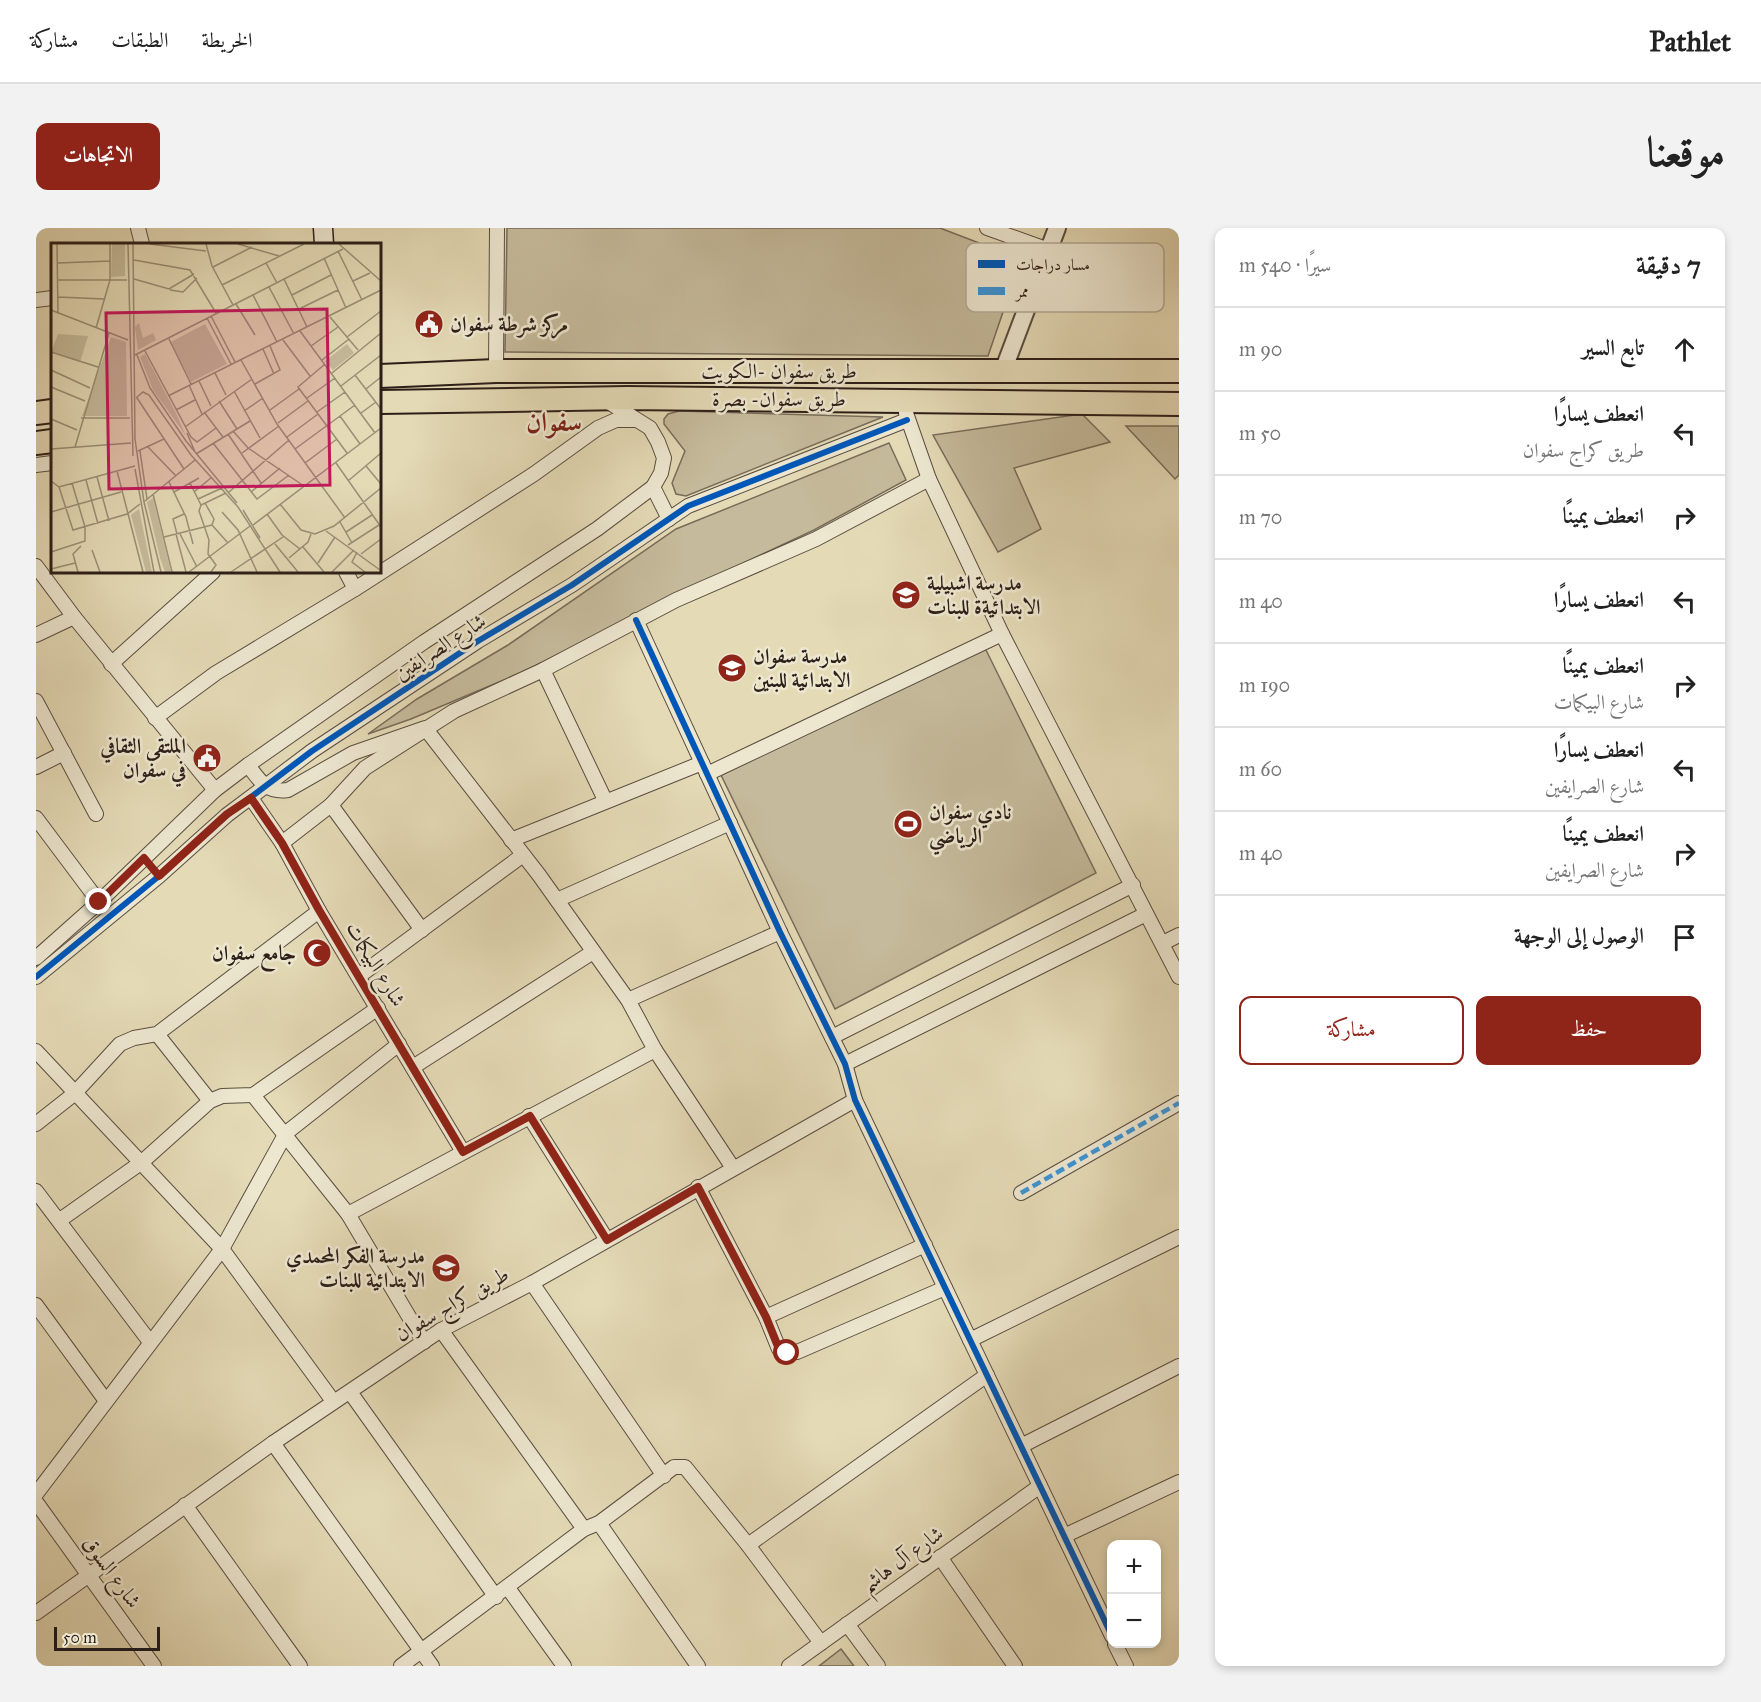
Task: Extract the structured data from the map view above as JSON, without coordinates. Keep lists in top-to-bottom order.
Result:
{
  "streets": {
    "highway": ["طريق سفوان -الكويت", "طريق سفوان- بصرة"],
    "street": [
      "شارع الصرايفين",
      "شارع البيكمات",
      "طريق كراج سفوان",
      "شارع آل هاشم",
      "شارع السوق"
    ]
  },
  "crossings": [
    ["طريق سفوان- بصرة", "شارع الصرايفين"],
    ["شارع الصرايفين", "شارع البيكمات"],
    ["طريق كراج سفوان", "شارع السوق"]
  ],
  "districts": ["سفوان"],
  "places": {
    "public building": ["مركز شرطة سفوان", "الملتقى الثقافي في سفوان"],
    "school or university": ["مدرسة اشبيلية الابتدائيةة للبنات", "مدرسة سفوان الابتدائية للبنين", "مدرسة الفكر المحمدي الابتدائية للبنات"],
    "sports": ["نادي سفوان الرياضي"],
    "mosque": ["جامع سفوان"]
  },
  "legend": ["مسار دراجات", "ممر"],
  "scale_bar": "50 m",
  "page": {
    "header": "Pathlet",
    "nav": ["الخريطة", "الطبقات", "مشاركة"],
    "title": "موقعنا",
    "buttons": [
      "الاتجاهات",
      ["حفظ", "مشاركة"]
    ],
    "heading": ["7 دقيقة", "سيرًا · 540 m"],
    "list": [
      ["تابع السير", "90 m"],
      ["انعطف يسارًا", "طريق كراج سفوان", "50 m"],
      ["انعطف يمينًا", "70 m"],
      ["انعطف يسارًا", "40 m"],
      ["انعطف يمينًا", "شارع البيكمات", "190 m"],
      ["انعطف يسارًا", "شارع الصرايفين", "60 m"],
      ["انعطف يمينًا", "شارع الصرايفين", "40 m"],
      "الوصول إلى الوجهة"
    ],
    "map_buttons": ["+", "−"],
    "scale": "50 m"
  }
}
